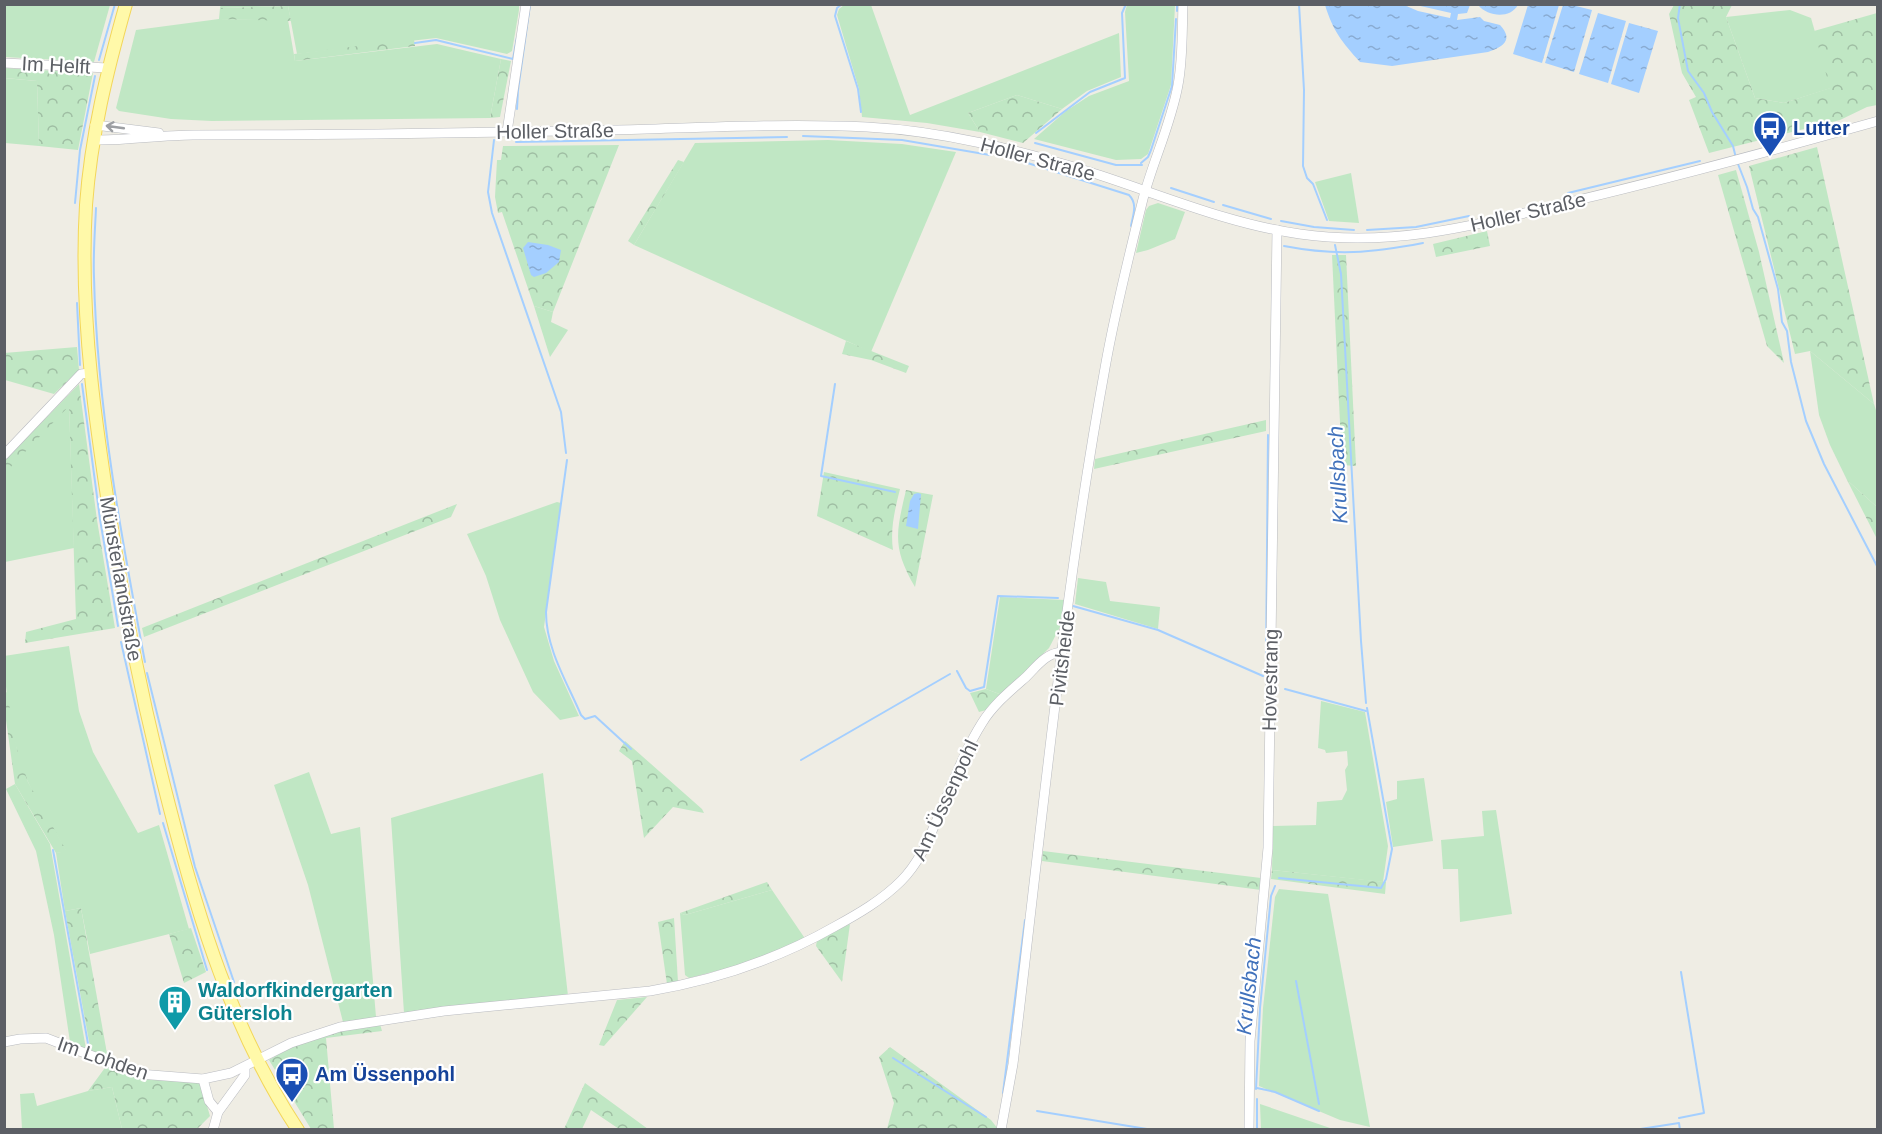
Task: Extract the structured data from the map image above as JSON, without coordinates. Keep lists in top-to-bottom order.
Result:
{
  "streets": {
    "main road": ["Münsterlandstraße"],
    "street": [
      "Im Helft",
      "Holler Straße",
      "Pivitsheide",
      "Hovestrang",
      "Am Üssenpohl",
      "Im Lohden"
    ]
  },
  "crossings": [
    ["Im Helft", "Münsterlandstraße"],
    ["Holler Straße", "Münsterlandstraße"],
    ["Holler Straße", "Pivitsheide"],
    ["Holler Straße", "Hovestrang"],
    ["Münsterlandstraße", "Am Üssenpohl"],
    ["Münsterlandstraße", "Im Lohden"],
    ["Pivitsheide", "Am Üssenpohl"],
    ["Am Üssenpohl", "Im Lohden"]
  ],
  "water": ["Krullsbach"],
  "places": {
    "bus stop": ["Lutter", "Am Üssenpohl"],
    "building": ["Waldorfkindergarten Gütersloh"]
  }
}
